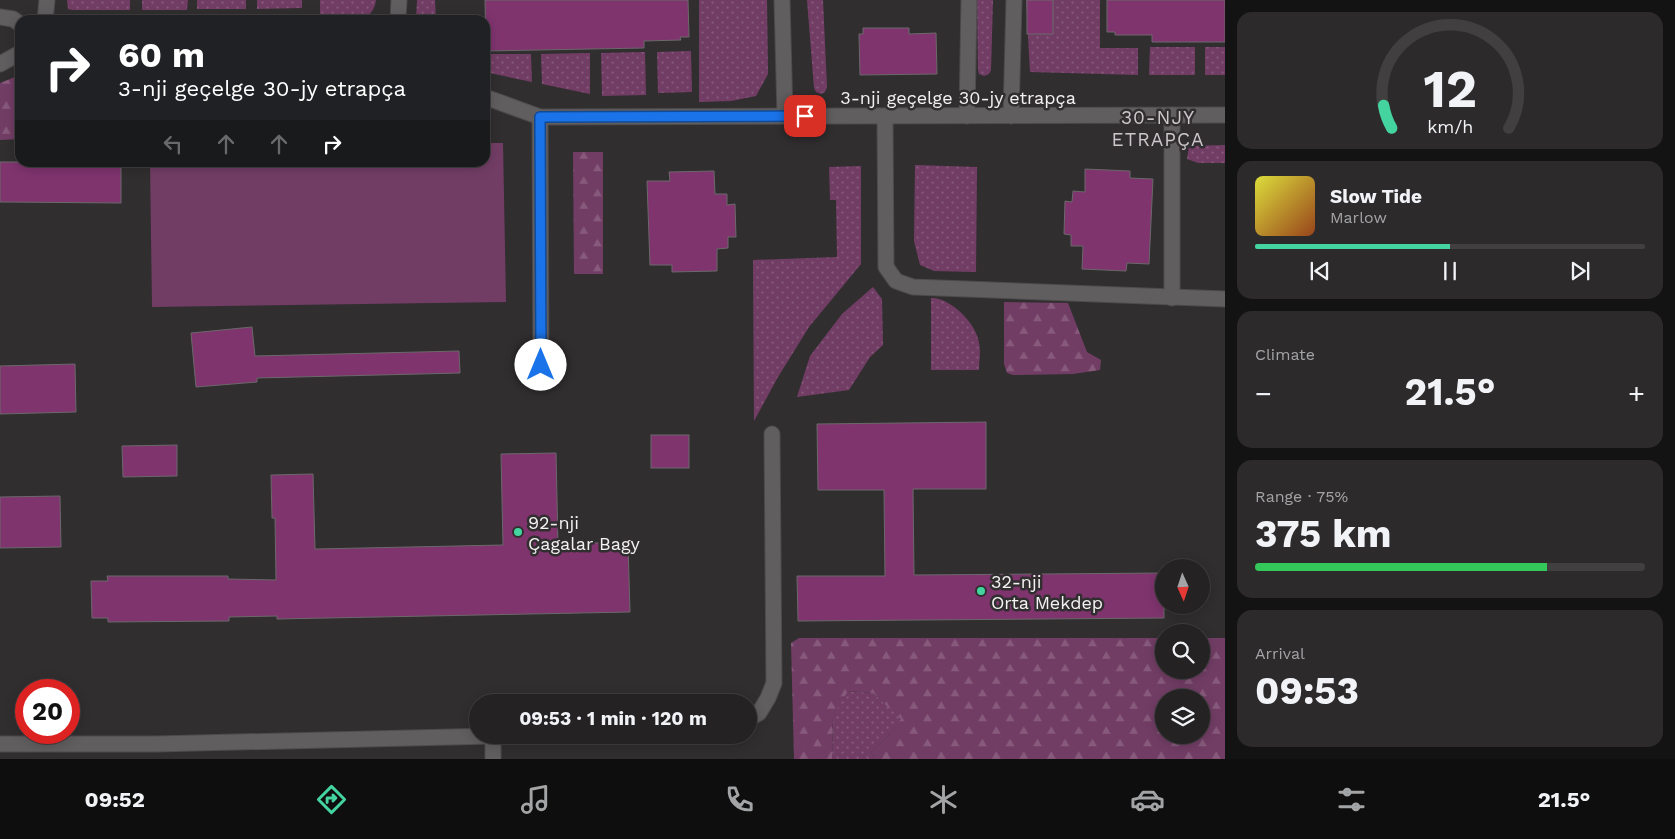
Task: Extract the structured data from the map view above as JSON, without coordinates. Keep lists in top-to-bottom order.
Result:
{
  "streets": {
    "street": ["3-nji geçelge 30-jy etrapça"]
  },
  "districts": ["30-NJY ETRAPÇA"],
  "places": ["92-nji Çagalar Bagy", "32-nji Orta Mekdep"],
  "north": "bottom",
  "page": {
    "turn": ["60 m", "3-nji geçelge 30-jy etrapça"],
    "song": ["Slow Tide", "Marlow"],
    "tile": [
      "Climate",
      ["Range · 75%", "375 km"],
      ["Arrival", "09:53"]
    ],
    "heat": ["−", "21.5°", "+"],
    "limit": "20",
    "trip": "09:53 · 1 min · 120 m",
    "tabs": ["09:52", "21.5°"],
    "gauge": ["12", "km/h"]
  }
}
